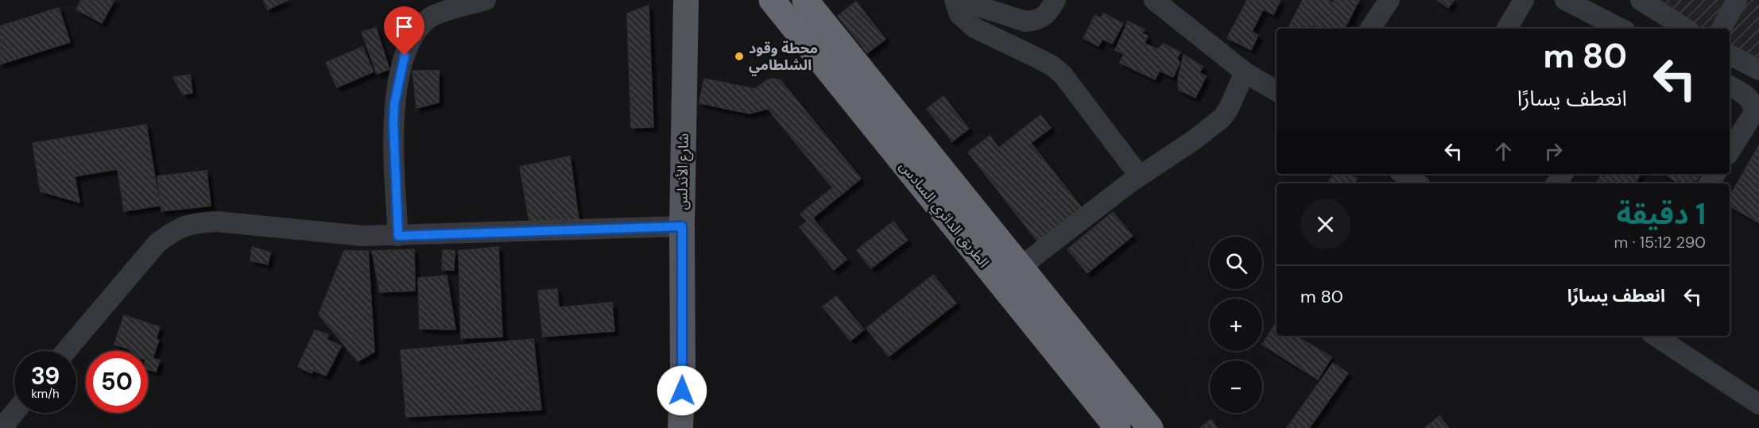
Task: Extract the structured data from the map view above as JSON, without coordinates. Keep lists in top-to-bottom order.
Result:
{
  "streets": {
    "highway": ["الطريق الدائري السادس"],
    "main road": ["شارع الأندلس"]
  },
  "places": ["محطة وقود الشلطامي"],
  "page": {
    "turn": ["80 m", "انعطف يسارًا"],
    "heading": ["1 دقيقة", "290 m · 15:12"],
    "map_buttons": ["+", "−"],
    "list": [
      {
        "name": "انعطف يسارًا",
        "value": "80 m"
      }
    ],
    "speed": "39 km/h",
    "limit": "50"
  }
}
